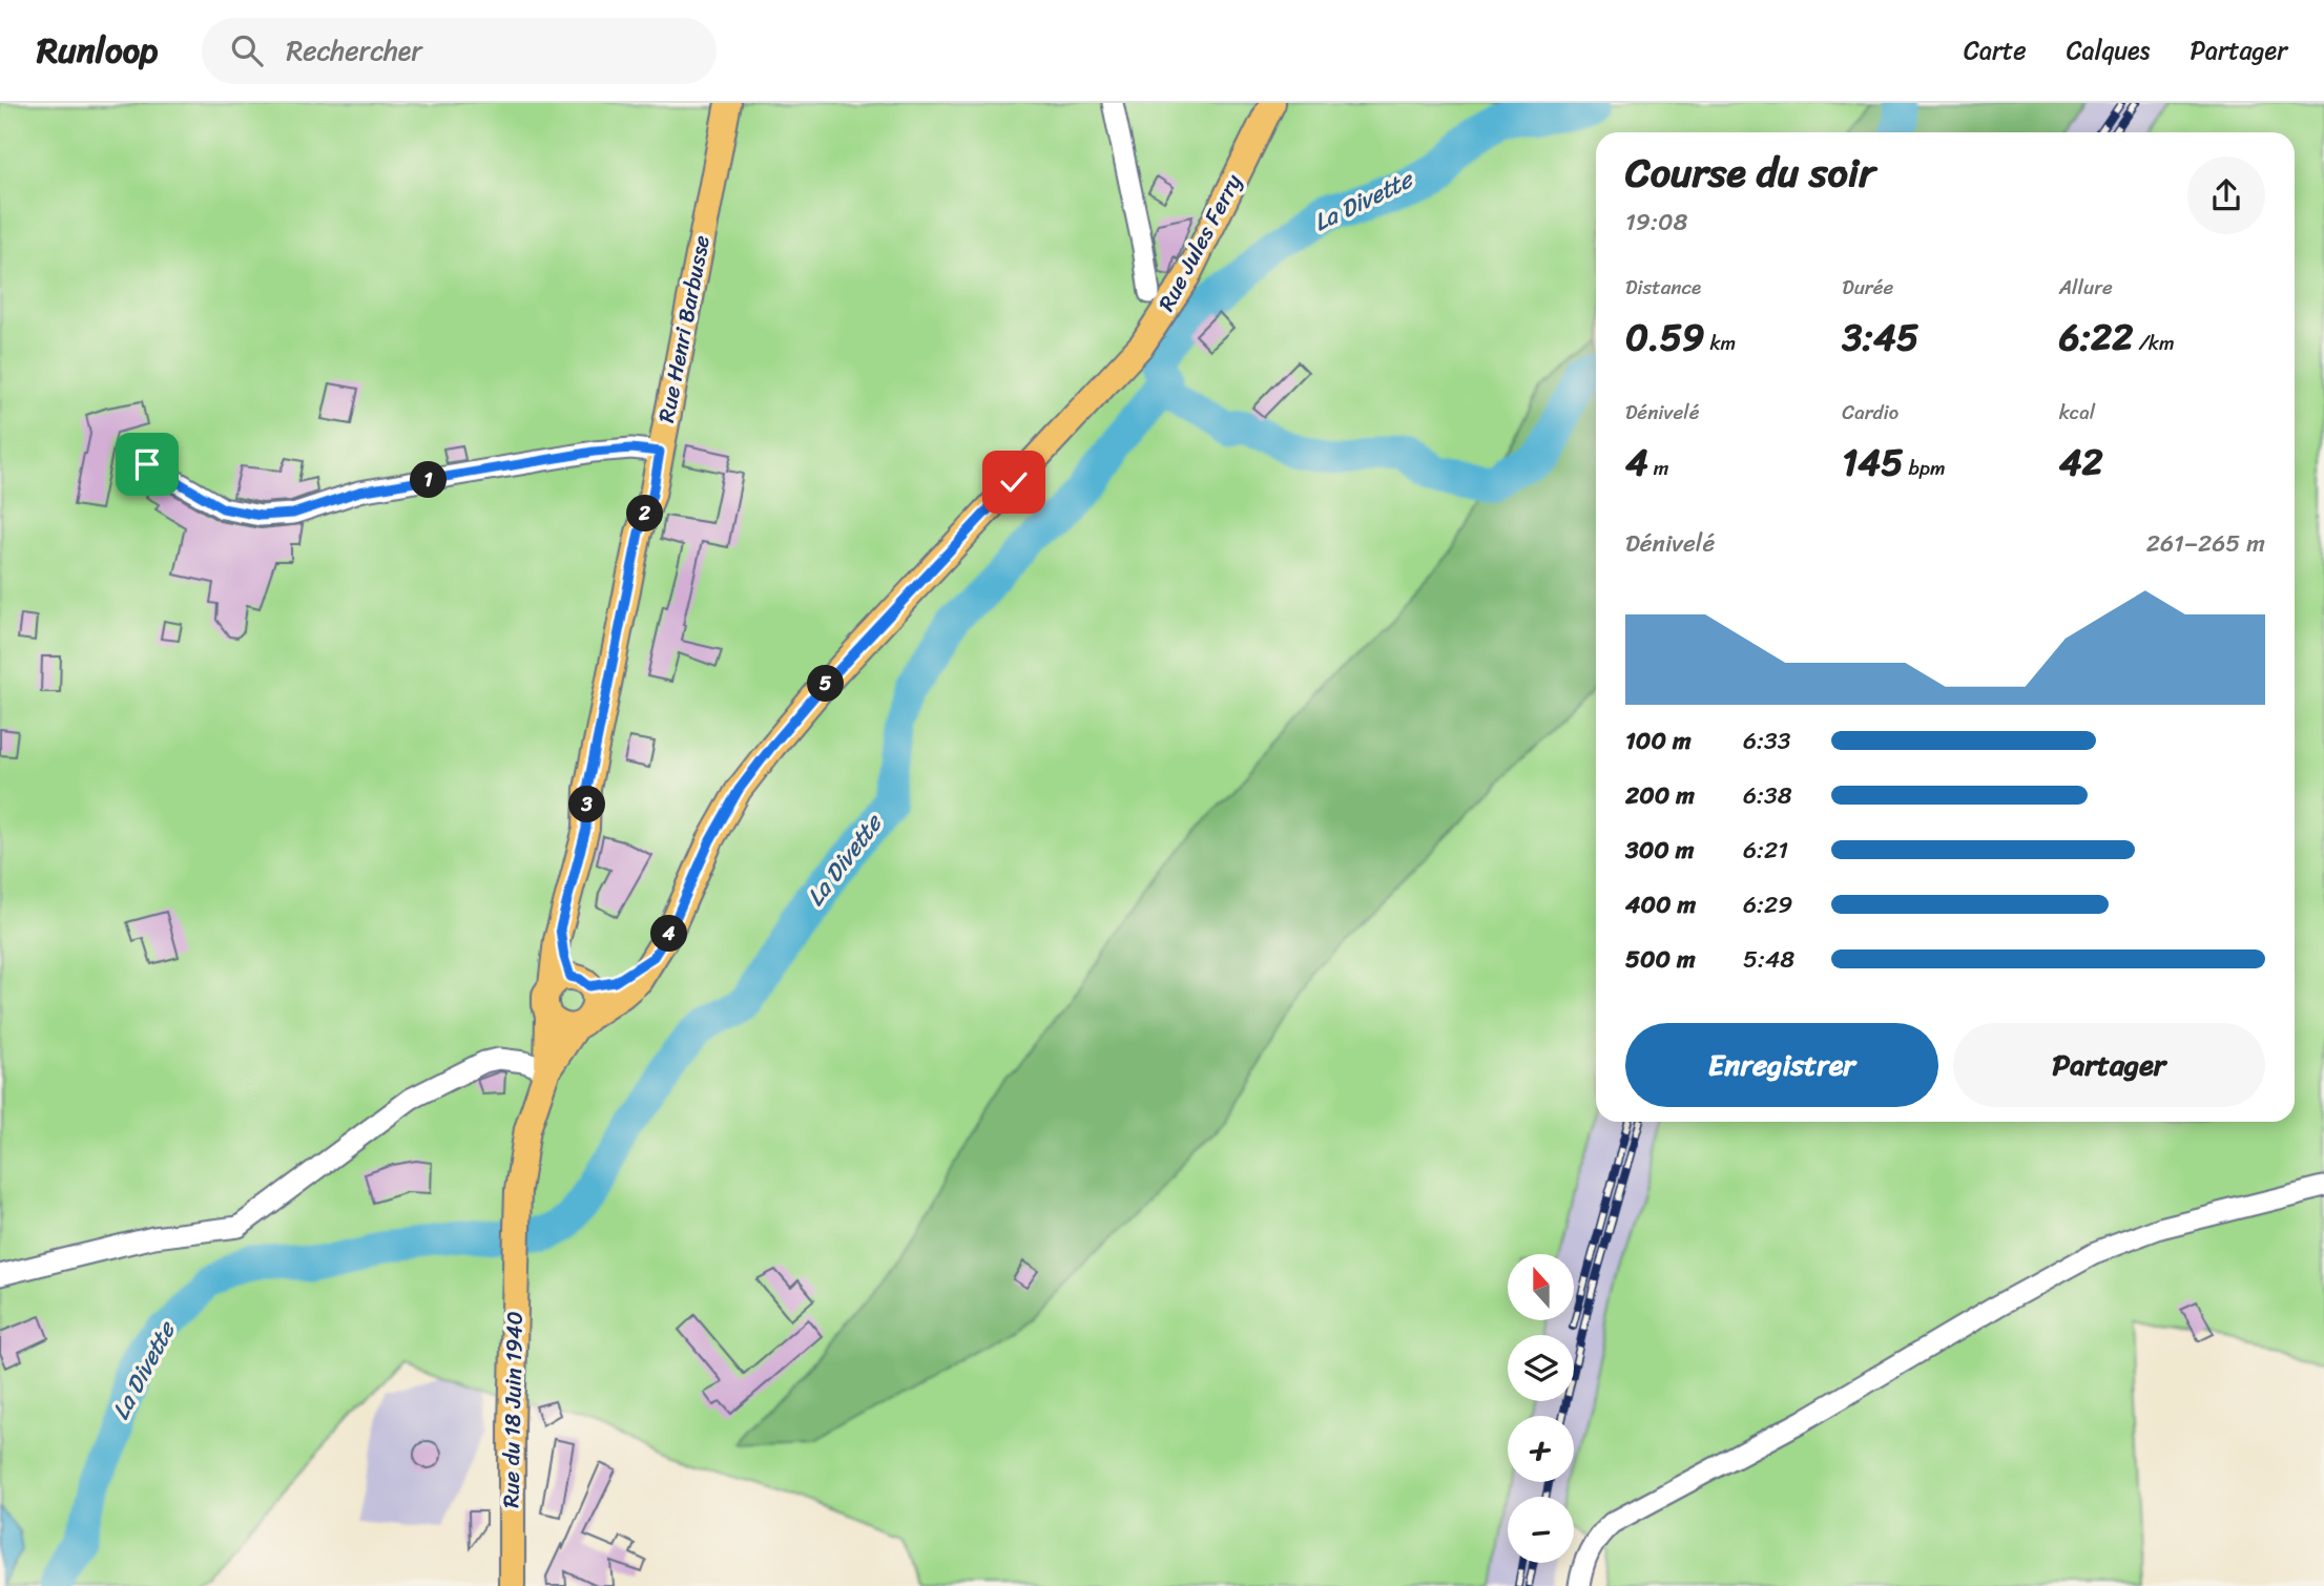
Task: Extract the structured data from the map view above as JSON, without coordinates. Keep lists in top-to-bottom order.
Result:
{
  "streets": {
    "main road": ["Rue Jules Ferry", "Rue Henri Barbusse", "Rue du 18 Juin 1940"]
  },
  "crossings": [
    ["Rue Jules Ferry", "Rue Henri Barbusse"]
  ],
  "water": ["La Divette"],
  "north": "top",
  "page": {
    "header": "Runloop",
    "search": "Rechercher",
    "nav": ["Carte", "Calques", "Partager"],
    "heading": ["Course du soir", "19:08"],
    "stats": [
      ["Distance", "0.59 km"],
      ["Durée", "3:45"],
      ["Allure", "6:22 /km"],
      ["Dénivelé", "4 m"],
      ["Cardio", "145 bpm"],
      ["kcal", "42"]
    ],
    "pins": [
      "1",
      "2",
      "5",
      "3",
      "4"
    ],
    "chart": ["Dénivelé", "261–265 m"],
    "list": [
      {
        "name": "100 m",
        "note": "6:33"
      },
      {
        "name": "200 m",
        "note": "6:38"
      },
      {
        "name": "300 m",
        "note": "6:21"
      },
      {
        "name": "400 m",
        "note": "6:29"
      },
      {
        "name": "500 m",
        "note": "5:48"
      }
    ],
    "buttons": ["Enregistrer", "Partager"],
    "map_buttons": ["+", "−"]
  }
}
